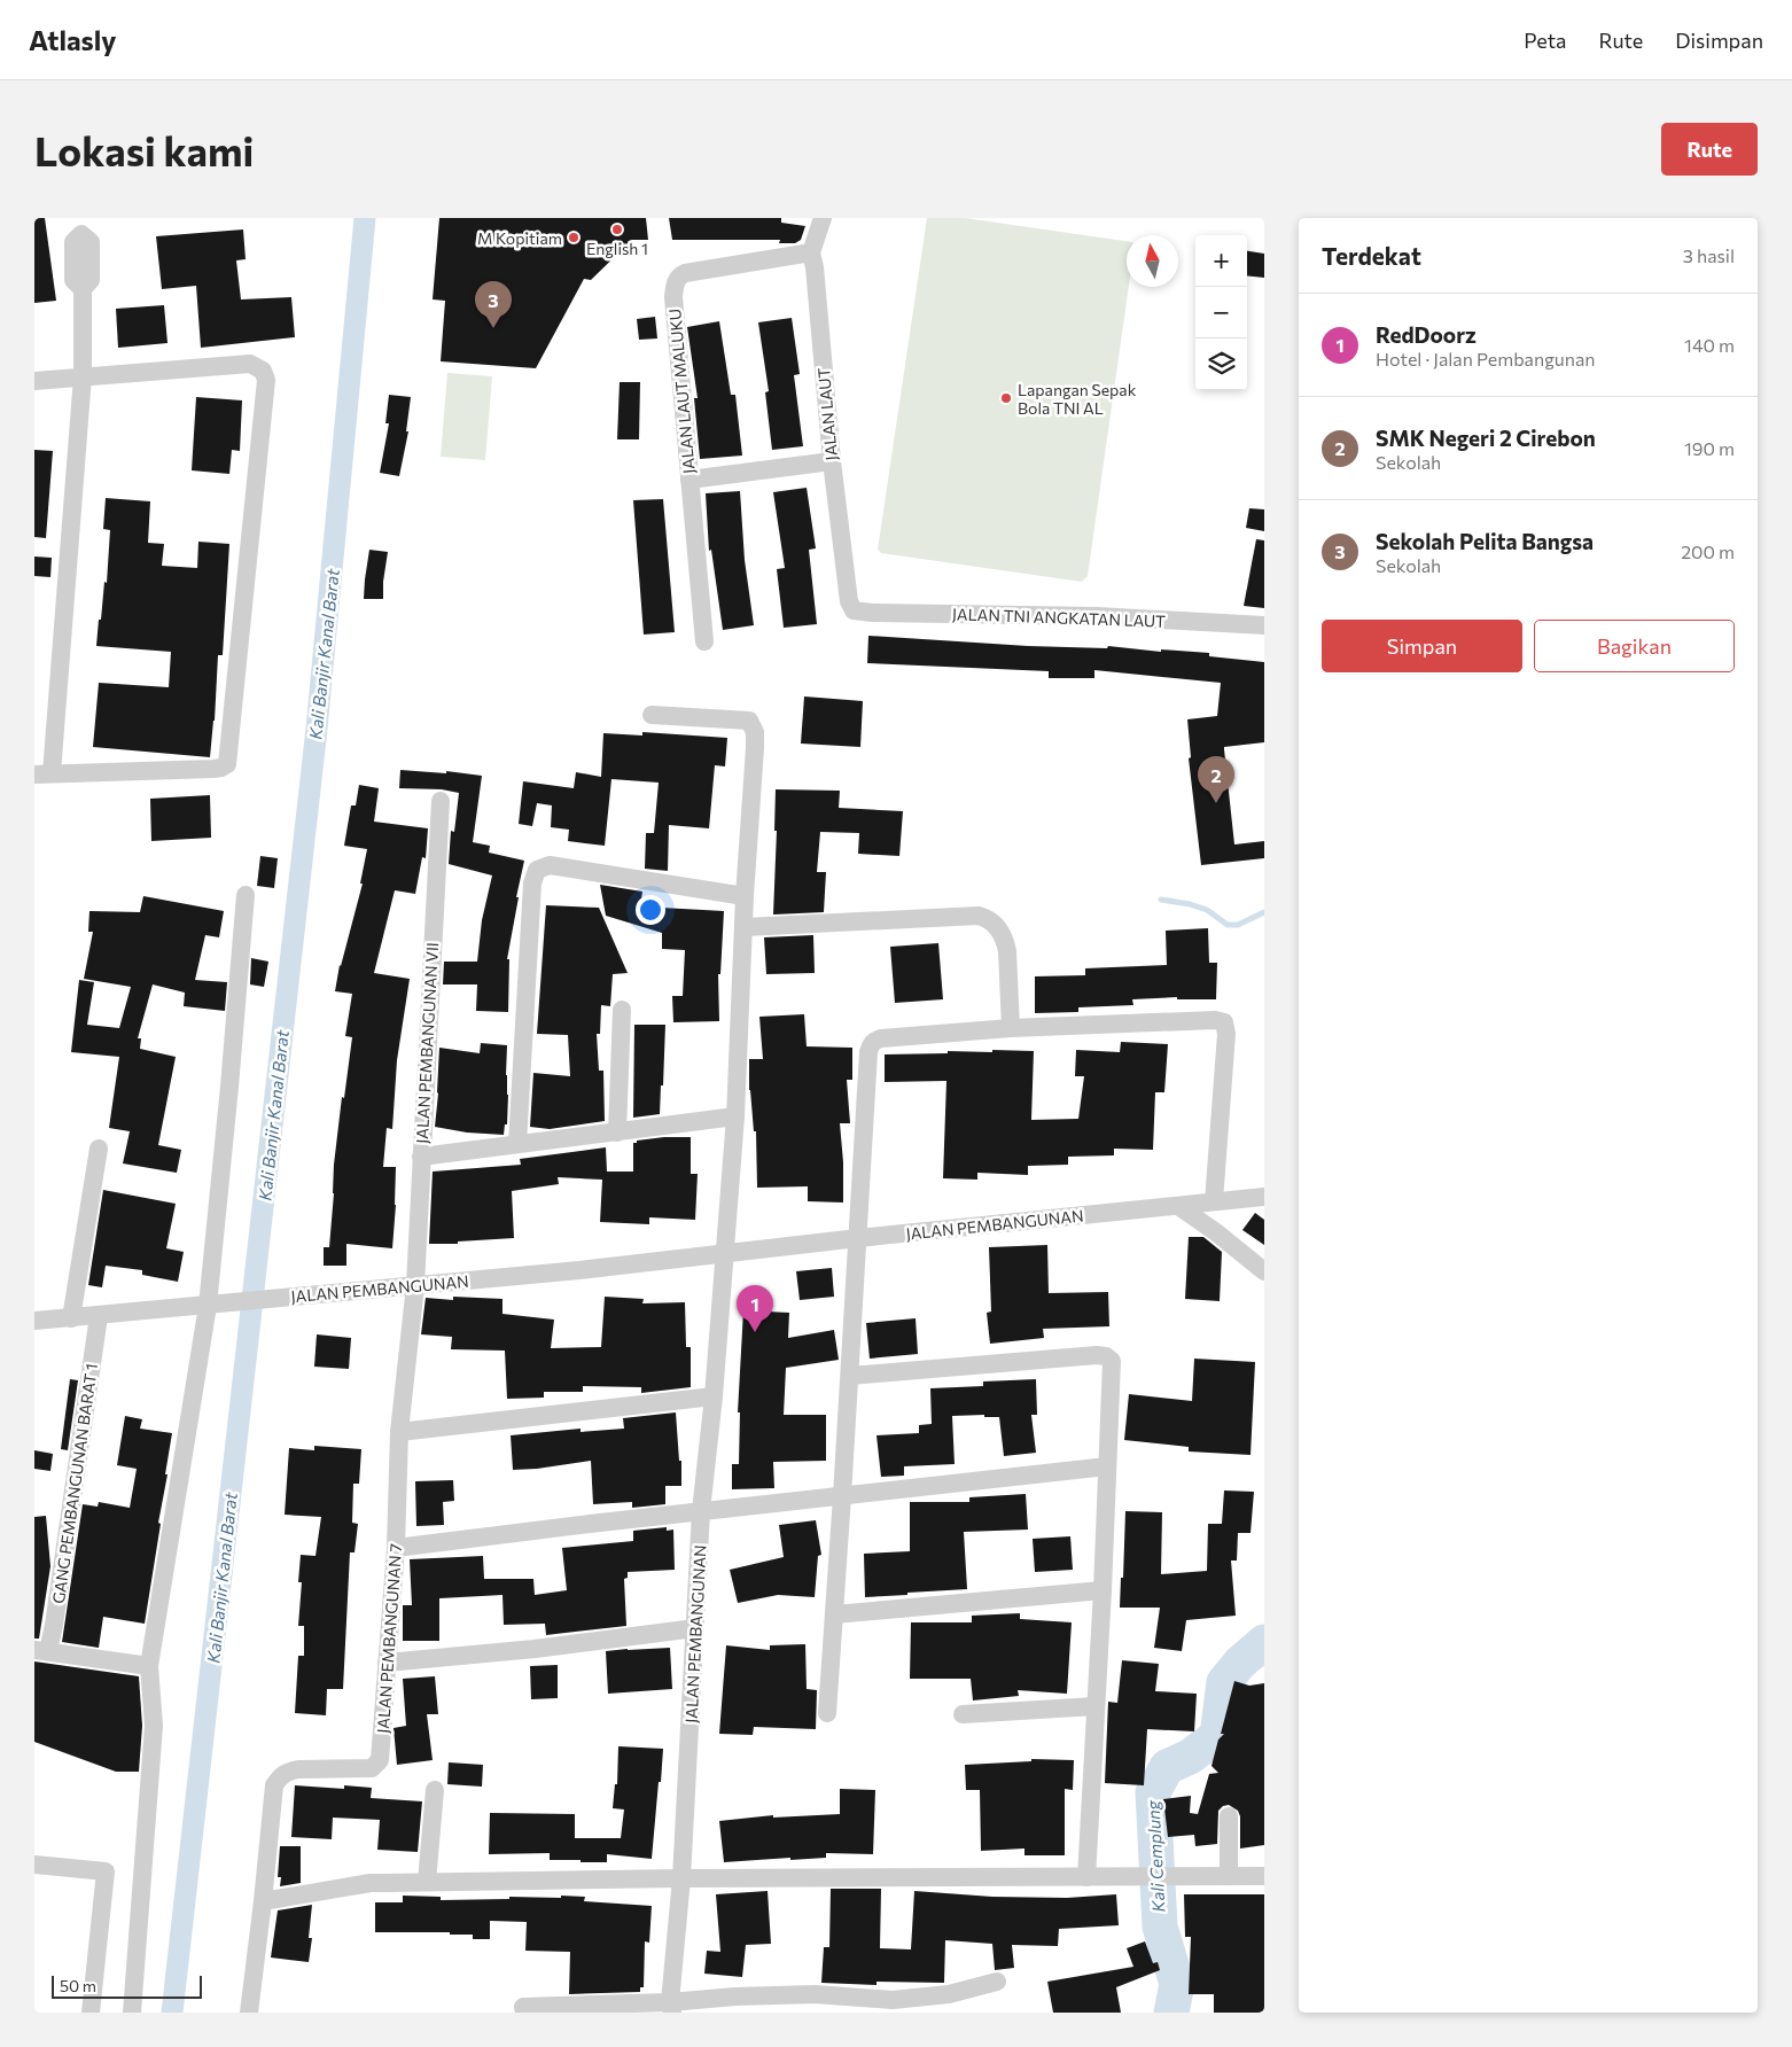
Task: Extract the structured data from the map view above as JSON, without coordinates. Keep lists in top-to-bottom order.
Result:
{
  "streets": {
    "street": [
      "JALAN LAUT MALUKU",
      "JALAN LAUT",
      "JALAN TNI ANGKATAN LAUT",
      "JALAN PEMBANGUNAN VII",
      "JALAN PEMBANGUNAN",
      "GANG PEMBANGUNAN BARAT 1",
      "JALAN PEMBANGUNAN 7"
    ]
  },
  "crossings": [
    ["JALAN LAUT MALUKU", "JALAN LAUT"],
    ["JALAN LAUT", "JALAN TNI ANGKATAN LAUT"],
    ["JALAN PEMBANGUNAN VII", "JALAN PEMBANGUNAN"],
    ["JALAN PEMBANGUNAN VII", "JALAN PEMBANGUNAN 7"],
    ["JALAN PEMBANGUNAN", "GANG PEMBANGUNAN BARAT 1"],
    ["JALAN PEMBANGUNAN", "JALAN PEMBANGUNAN 7"]
  ],
  "water": ["Kali Banjir Kanal Barat", "Kali Cemplung"],
  "places": ["English 1", "M Kopitiam", "Lapangan Sepak Bola TNI AL"],
  "scale_bar": "50 m",
  "north": "top",
  "page": {
    "header": "Atlasly",
    "nav": ["Peta", "Rute", "Disimpan"],
    "buttons": [
      "Rute",
      ["Simpan", "Bagikan"]
    ],
    "title": "Lokasi kami",
    "heading": ["Terdekat", "3 hasil"],
    "map_buttons": ["+", "−"],
    "pins": ["3", "2", "1"],
    "list": [
      {
        "mark": "1",
        "name": "RedDoorz",
        "note": "Hotel · Jalan Pembangunan",
        "value": "140 m"
      },
      {
        "mark": "2",
        "name": "SMK Negeri 2 Cirebon",
        "note": "Sekolah",
        "value": "190 m"
      },
      {
        "mark": "3",
        "name": "Sekolah Pelita Bangsa",
        "note": "Sekolah",
        "value": "200 m"
      }
    ],
    "scale": "50 m"
  }
}
